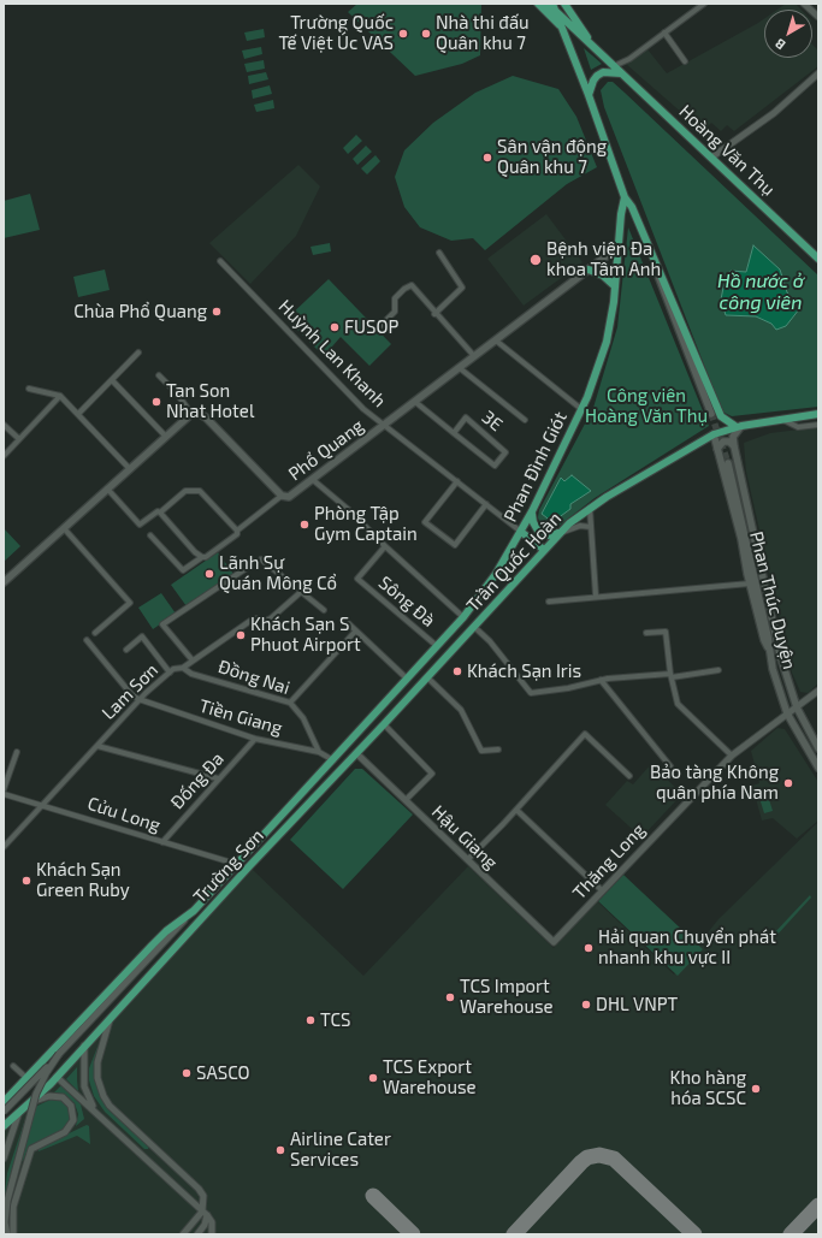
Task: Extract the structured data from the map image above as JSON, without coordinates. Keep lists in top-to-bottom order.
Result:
{
  "streets": {
    "main road": [
      "Hoàng Văn Thụ",
      "Phổ Quang",
      "Phan Đình Giót",
      "Trần Quốc Hoàn",
      "Phan Thúc Duyện",
      "Trường Sơn"
    ],
    "street": [
      "Huỳnh Lan Khanh",
      "3E",
      "Sông Đà",
      "Đồng Nai",
      "Lam Sơn",
      "Tiền Giang",
      "Đống Đa",
      "Cửu Long",
      "Hậu Giang",
      "Thăng Long"
    ]
  },
  "crossings": [
    ["Huỳnh Lan Khanh", "Phổ Quang"],
    ["Huỳnh Lan Khanh", "Phan Đình Giót"],
    ["3E", "Phổ Quang"],
    ["Phổ Quang", "Phan Đình Giót"],
    ["Phan Đình Giót", "Trường Sơn"],
    ["Trần Quốc Hoàn", "Phan Thúc Duyện"],
    ["Trần Quốc Hoàn", "Trường Sơn"],
    ["Phan Thúc Duyện", "Thăng Long"],
    ["Sông Đà", "Trường Sơn"],
    ["Đồng Nai", "Lam Sơn"],
    ["Đồng Nai", "Tiền Giang"],
    ["Lam Sơn", "Tiền Giang"],
    ["Lam Sơn", "Cửu Long"],
    ["Tiền Giang", "Đống Đa"],
    ["Tiền Giang", "Trường Sơn"],
    ["Đống Đa", "Cửu Long"],
    ["Cửu Long", "Trường Sơn"],
    ["Hậu Giang", "Thăng Long"],
    ["Hậu Giang", "Trường Sơn"]
  ],
  "water": ["Hồ nước ở công viên"],
  "parks": ["Công viên Hoàng Văn Thụ"],
  "places": [
    "Trường Quốc Tế Việt Úc VAS",
    "Nhà thi đấu Quân khu 7",
    "Sân vận động Quân khu 7",
    "Bệnh viện Đa khoa Tâm Anh",
    "Chùa Phổ Quang",
    "FUSOP",
    "Tan Son Nhat Hotel",
    "Phòng Tập Gym Captain",
    "Lãnh Sự Quán Mông Cổ",
    "Khách Sạn S Phuot Airport",
    "Khách Sạn Iris",
    "Bảo tàng Không quân phía Nam",
    "Khách Sạn Green Ruby",
    "Hải quan Chuyển phát nhanh khu vực II",
    "TCS Import Warehouse",
    "DHL VNPT",
    "TCS",
    "SASCO",
    "TCS Export Warehouse",
    "Kho hàng hóa SCSC",
    "Airline Cater Services"
  ],
  "north": "bottom left"
}
